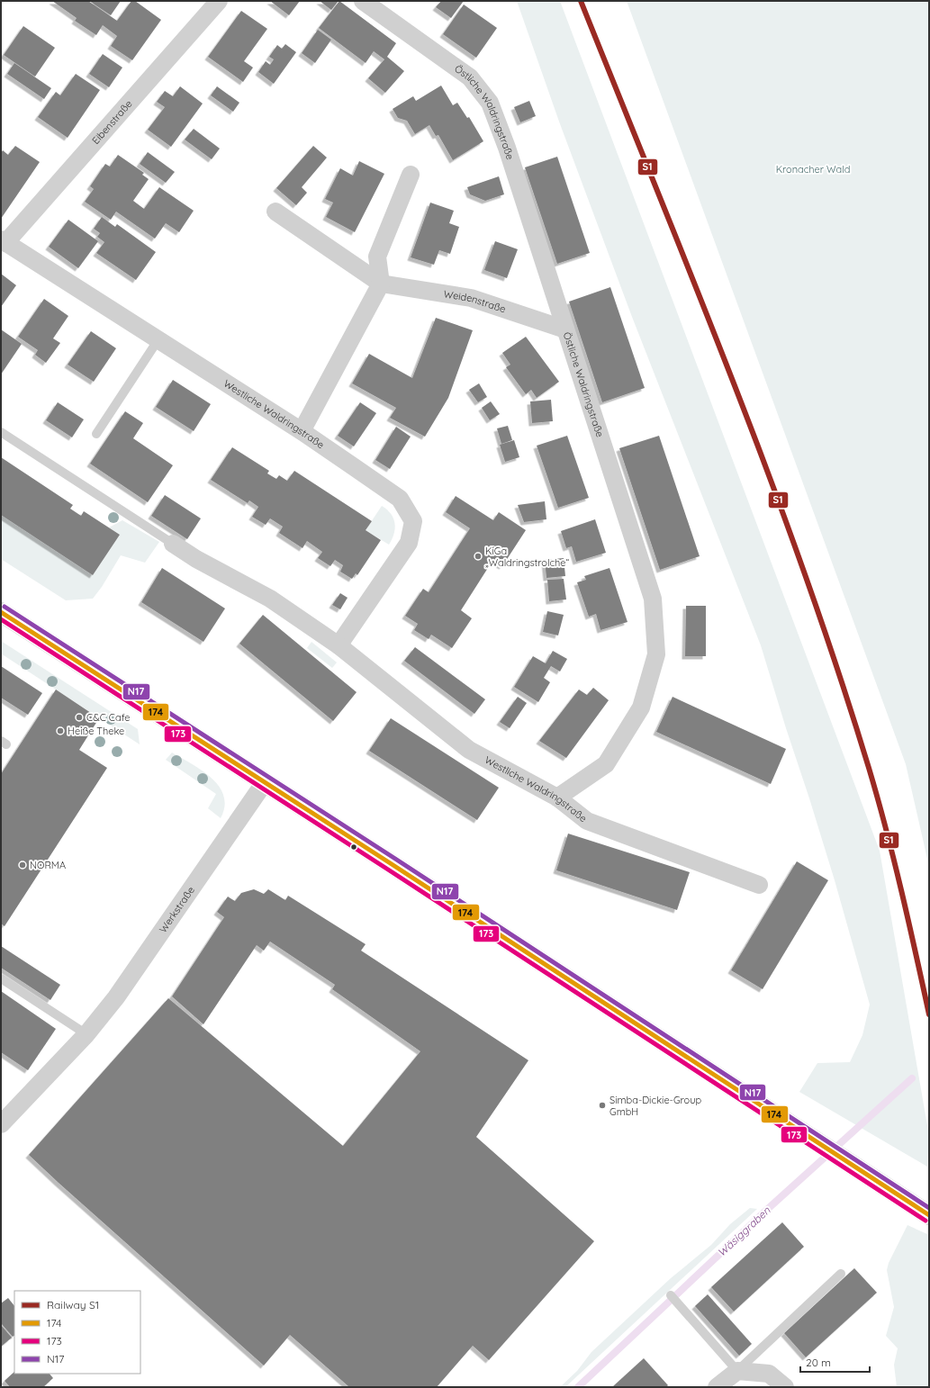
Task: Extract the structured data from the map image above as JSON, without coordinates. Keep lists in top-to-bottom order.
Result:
{
  "streets": {
    "street": [
      "Östliche Waldringstraße",
      "Eibenstraße",
      "Weidenstraße",
      "Westliche Waldringstraße",
      "Werkstraße"
    ]
  },
  "crossings": [
    ["Östliche Waldringstraße", "Weidenstraße"],
    ["Östliche Waldringstraße", "Westliche Waldringstraße"],
    ["Eibenstraße", "Westliche Waldringstraße"]
  ],
  "water": ["Wäsiggraben"],
  "parks": ["Kronacher Wald"],
  "places": [
    "KiGa „Waldringstrolche“",
    "C&C Cafe",
    "Heiße Theke",
    "NORMA",
    "Simba-Dickie-Group GmbH"
  ],
  "lines": [
    "rail line S1",
    "transit line N17",
    "transit line 174",
    "transit line 173"
  ],
  "legend": [
    "Railway S1",
    "174",
    "173",
    "N17"
  ],
  "scale_bar": "20 m"
}
